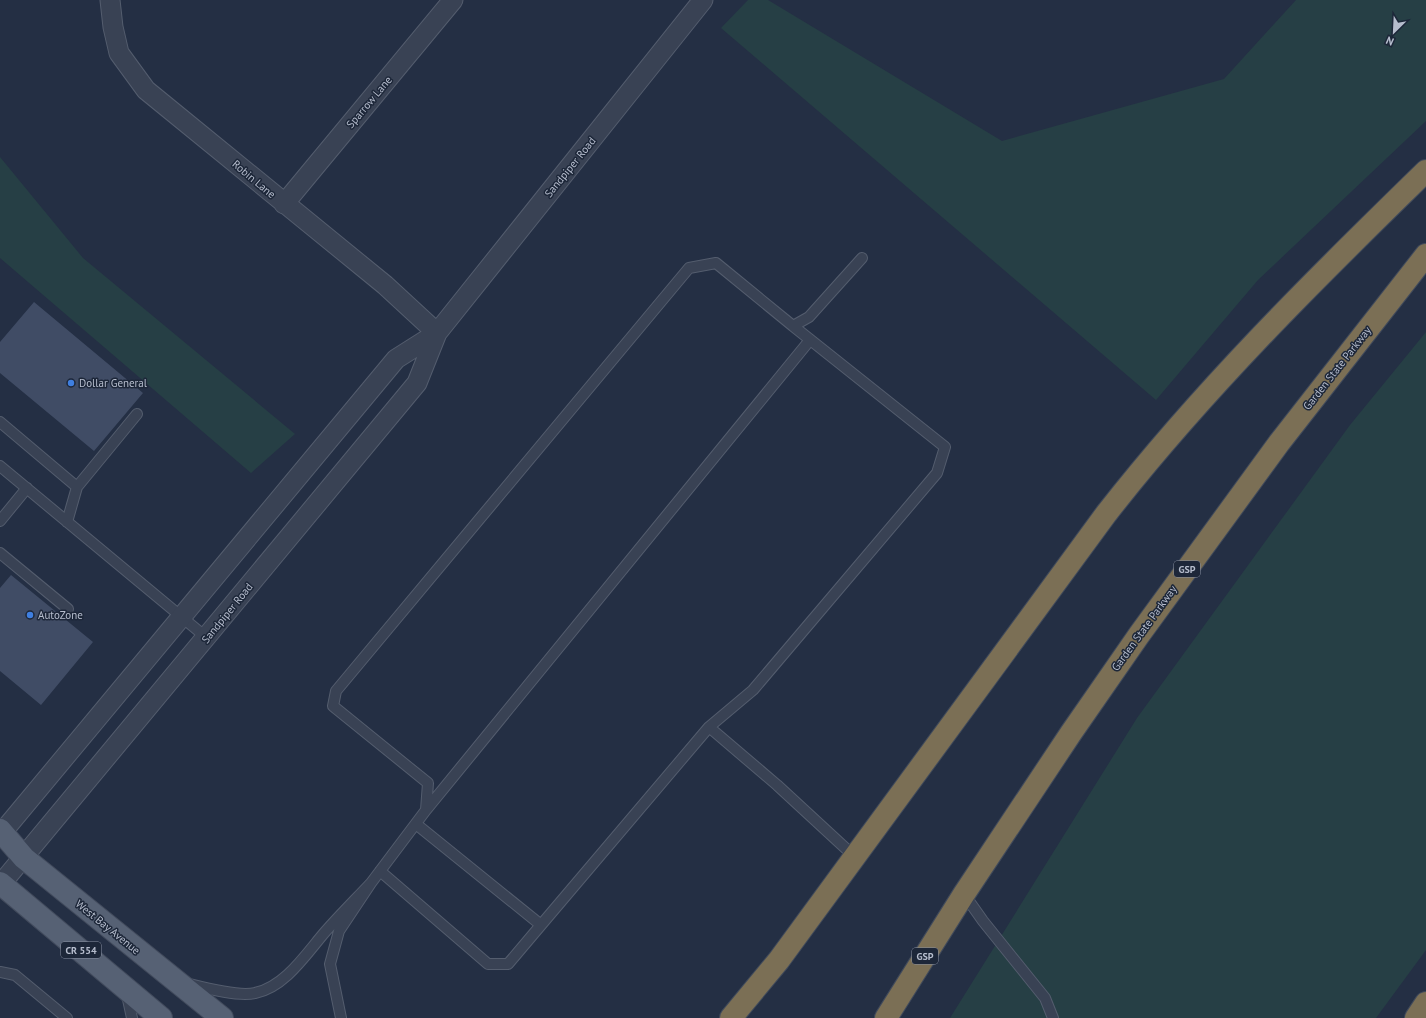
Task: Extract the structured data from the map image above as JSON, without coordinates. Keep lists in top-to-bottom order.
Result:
{
  "streets": {
    "highway": ["Garden State Parkway", "GSP"],
    "main road": ["West Bay Avenue", "CR 554"],
    "street": ["Sparrow Lane", "Sandpiper Road", "Robin Lane"]
  },
  "crossings": [
    ["Sparrow Lane", "Robin Lane"],
    ["Sandpiper Road", "Robin Lane"],
    ["Sandpiper Road", "West Bay Avenue"],
    ["Sandpiper Road", "CR 554"]
  ],
  "places": ["Dollar General", "AutoZone"],
  "north": "bottom left"
}
